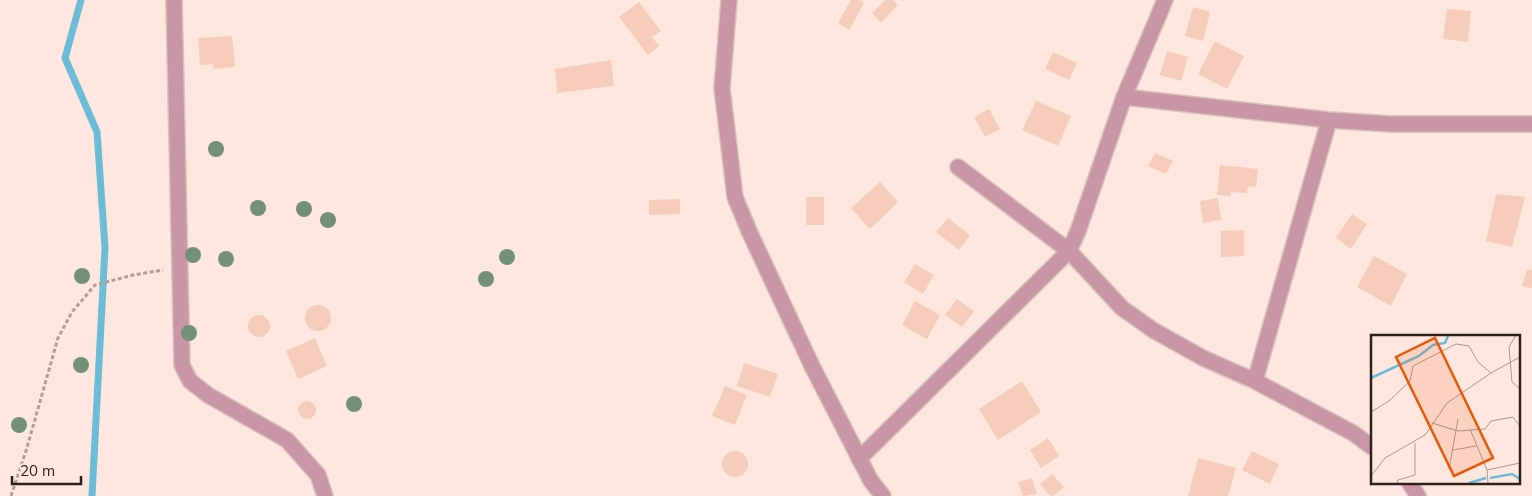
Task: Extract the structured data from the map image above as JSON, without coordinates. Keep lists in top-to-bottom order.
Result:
{
  "scale_bar": "20 m"
}
